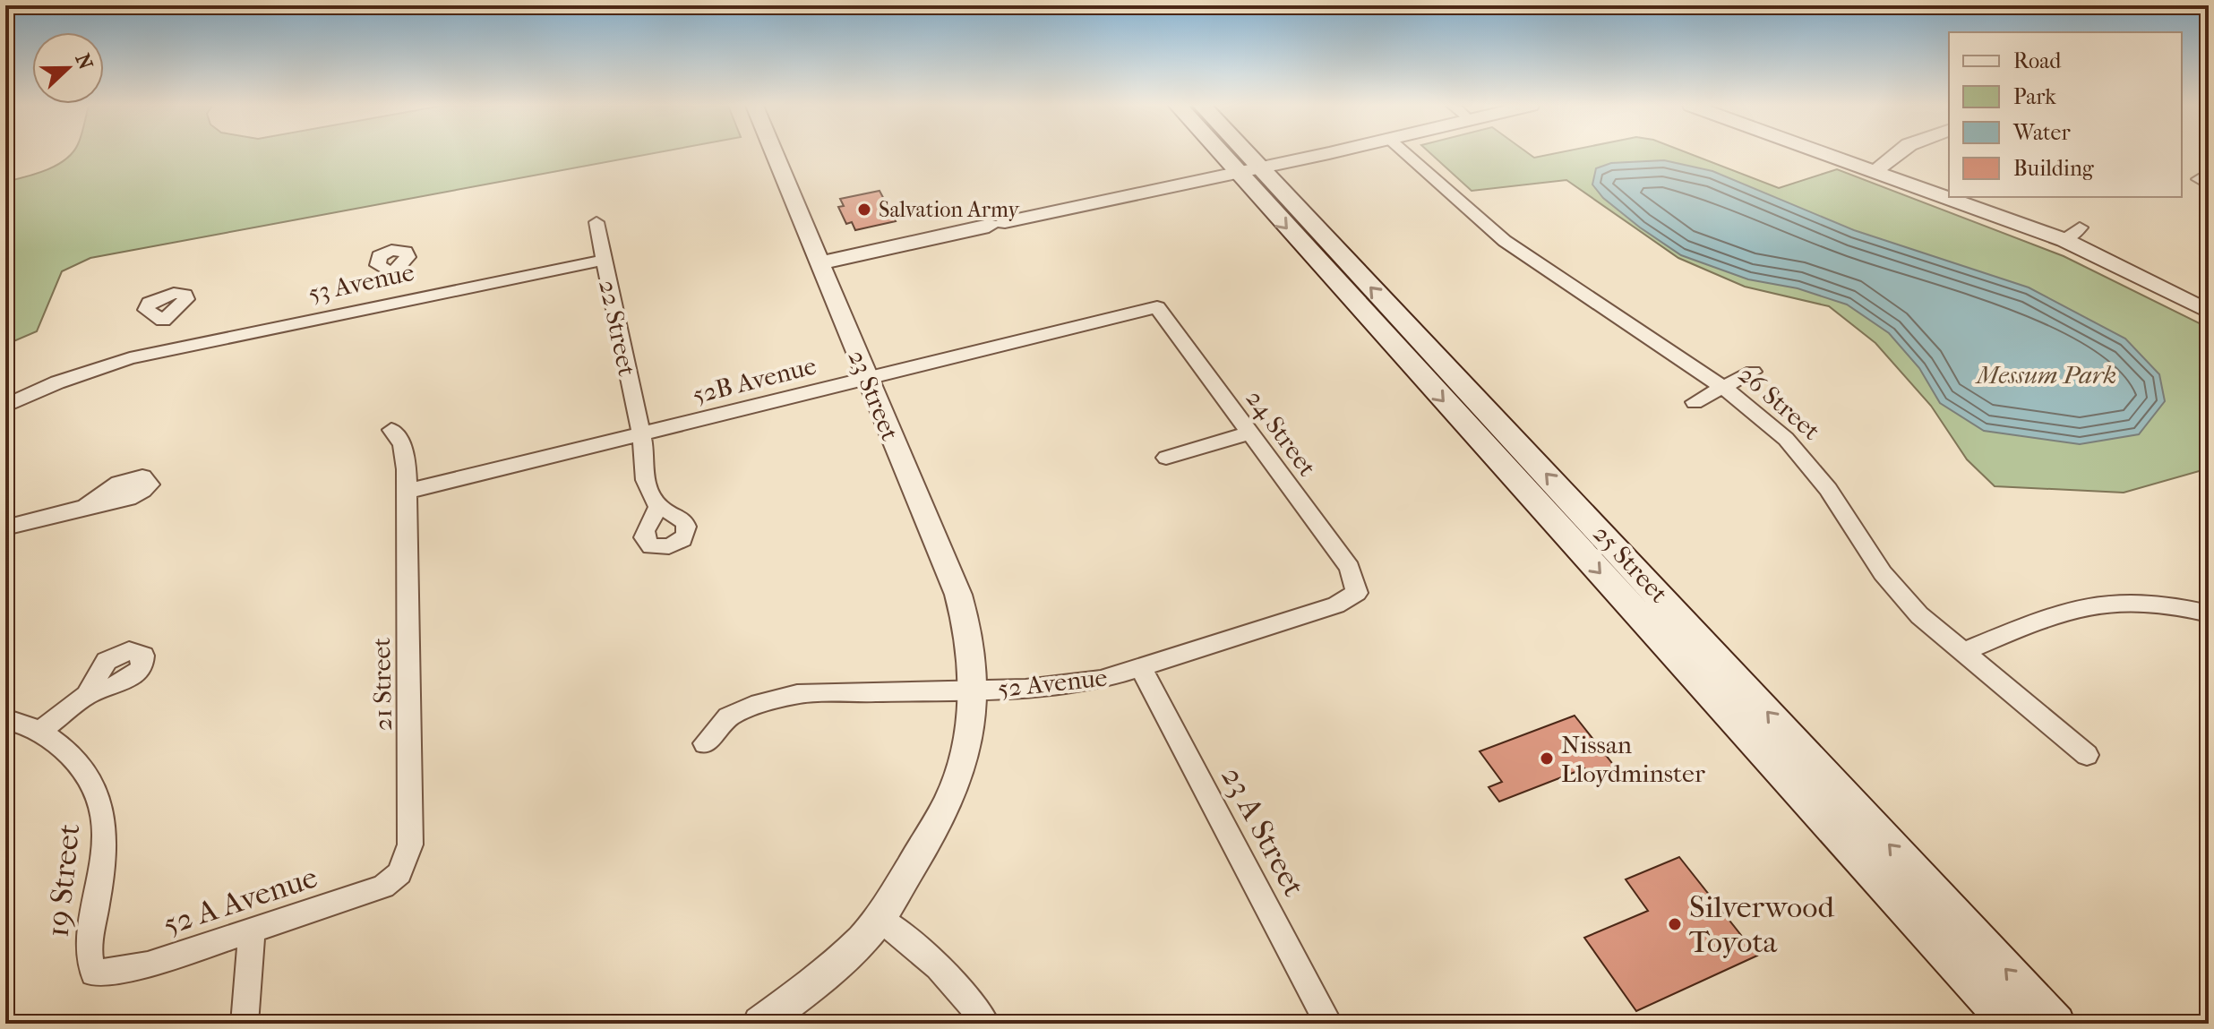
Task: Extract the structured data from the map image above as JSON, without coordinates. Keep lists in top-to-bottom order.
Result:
{
  "streets": {
    "main road": ["25 Street"],
    "street": [
      "53 Avenue",
      "22 Street",
      "52B Avenue",
      "23 Street",
      "26 Street",
      "24 Street",
      "52 Avenue",
      "21 Street",
      "23 A Street",
      "19 Street",
      "52 A Avenue"
    ]
  },
  "crossings": [
    ["53 Avenue", "22 Street"],
    ["22 Street", "52B Avenue"],
    ["52B Avenue", "23 Street"],
    ["52B Avenue", "24 Street"],
    ["52B Avenue", "21 Street"],
    ["23 Street", "52 Avenue"],
    ["24 Street", "52 Avenue"],
    ["52 Avenue", "23 A Street"],
    ["21 Street", "52 A Avenue"],
    ["19 Street", "52 A Avenue"]
  ],
  "parks": ["Messum Park"],
  "places": ["Salvation Army", "Nissan Lloydminster", "Silverwood Toyota"],
  "legend": [
    "Road",
    "Park",
    "Water",
    "Building"
  ],
  "north": "right"
}
